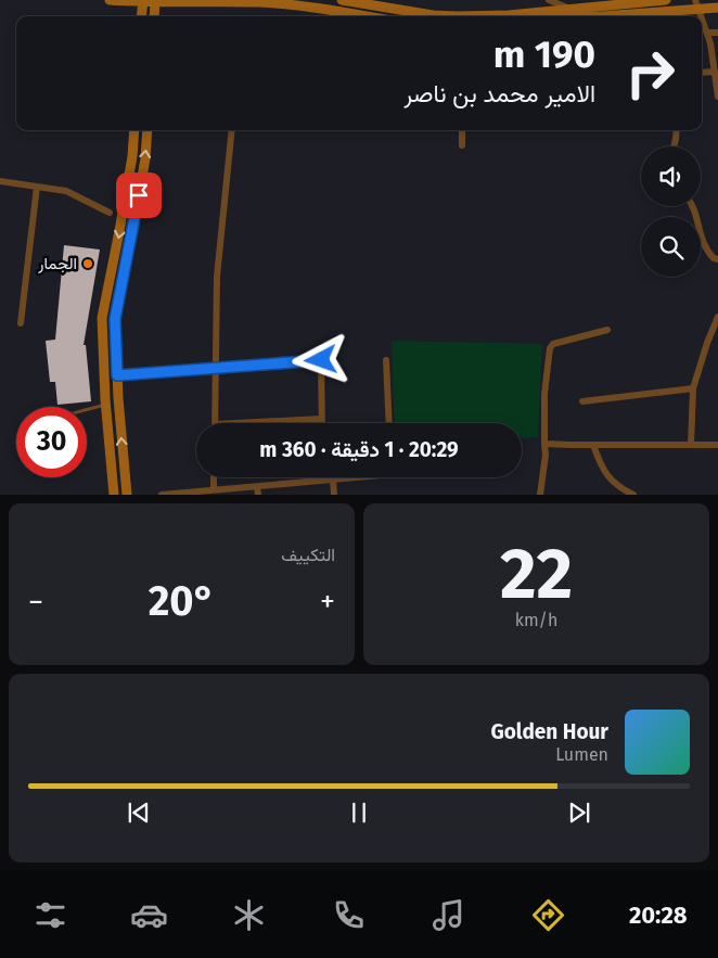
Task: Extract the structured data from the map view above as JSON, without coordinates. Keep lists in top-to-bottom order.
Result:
{
  "places": ["الجمار"],
  "page": {
    "turn": ["190 m", "الامير محمد بن ناصر"],
    "limit": "30",
    "trip": "20:29 · 1 دقيقة · 360 m",
    "tile": [
      ["22", "km/h"],
      "التكييف"
    ],
    "heat": ["−", "20°", "+"],
    "song": ["Golden Hour", "Lumen"],
    "tabs": "20:28"
  }
}
